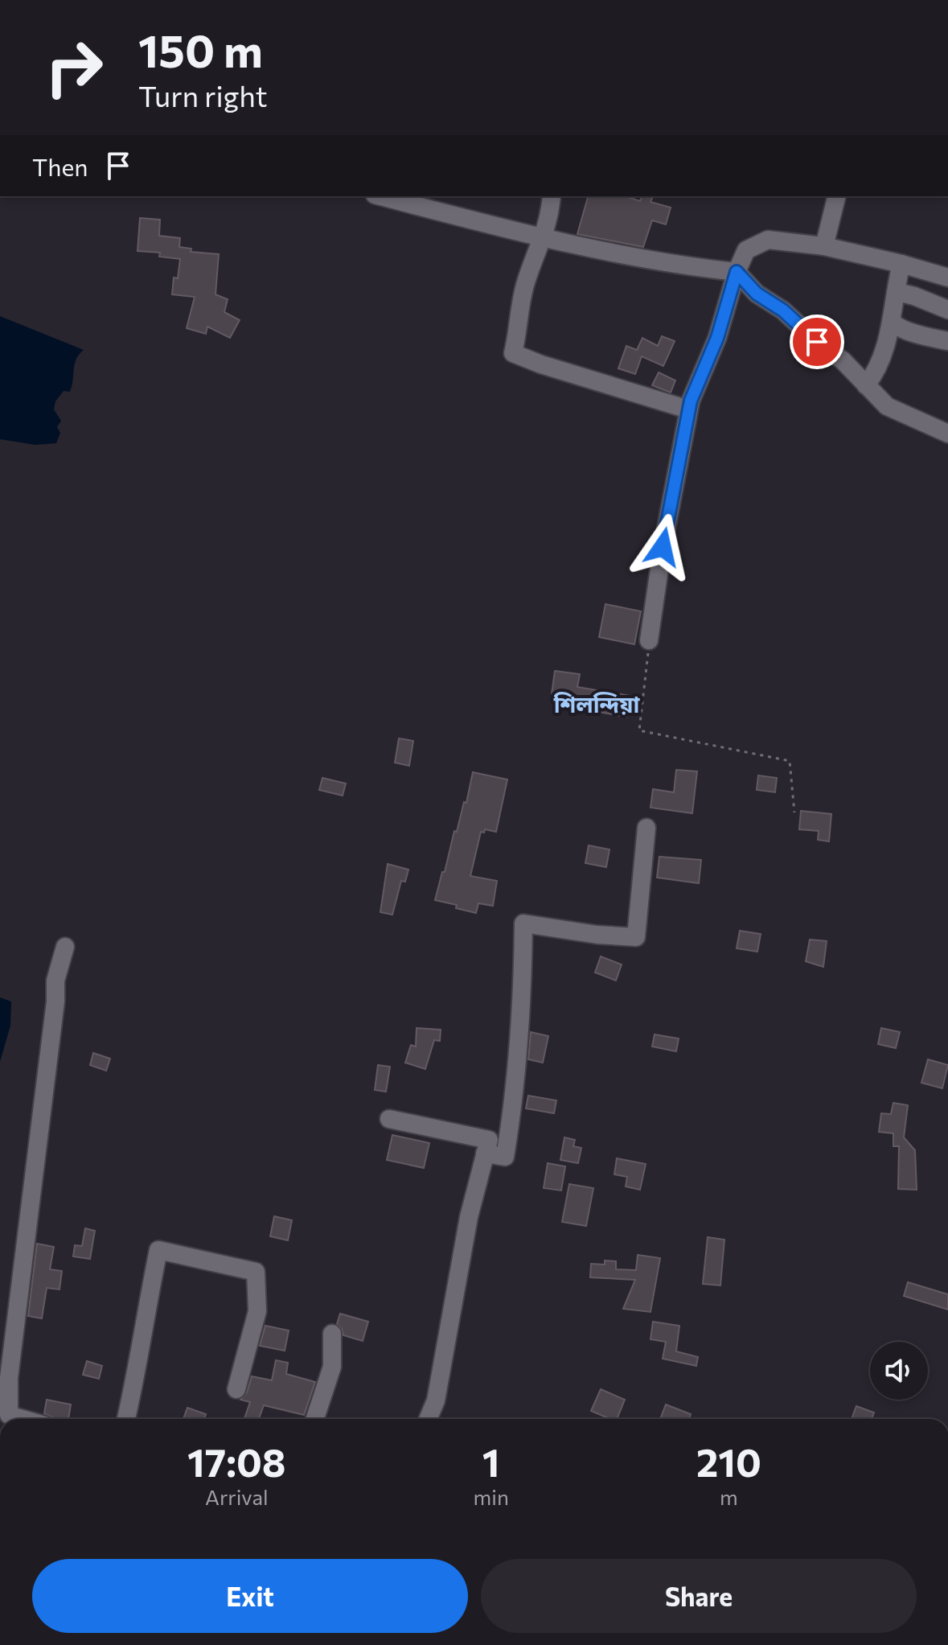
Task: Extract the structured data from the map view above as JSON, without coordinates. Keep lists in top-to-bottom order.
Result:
{
  "districts": ["শিলন্দিয়া"],
  "page": {
    "turn": ["150 m", "Turn right"],
    "then": "Then",
    "eta": [
      "17:08",
      "Arrival",
      "1",
      "min",
      "210",
      "m"
    ],
    "buttons": ["Exit", "Share"]
  }
}
